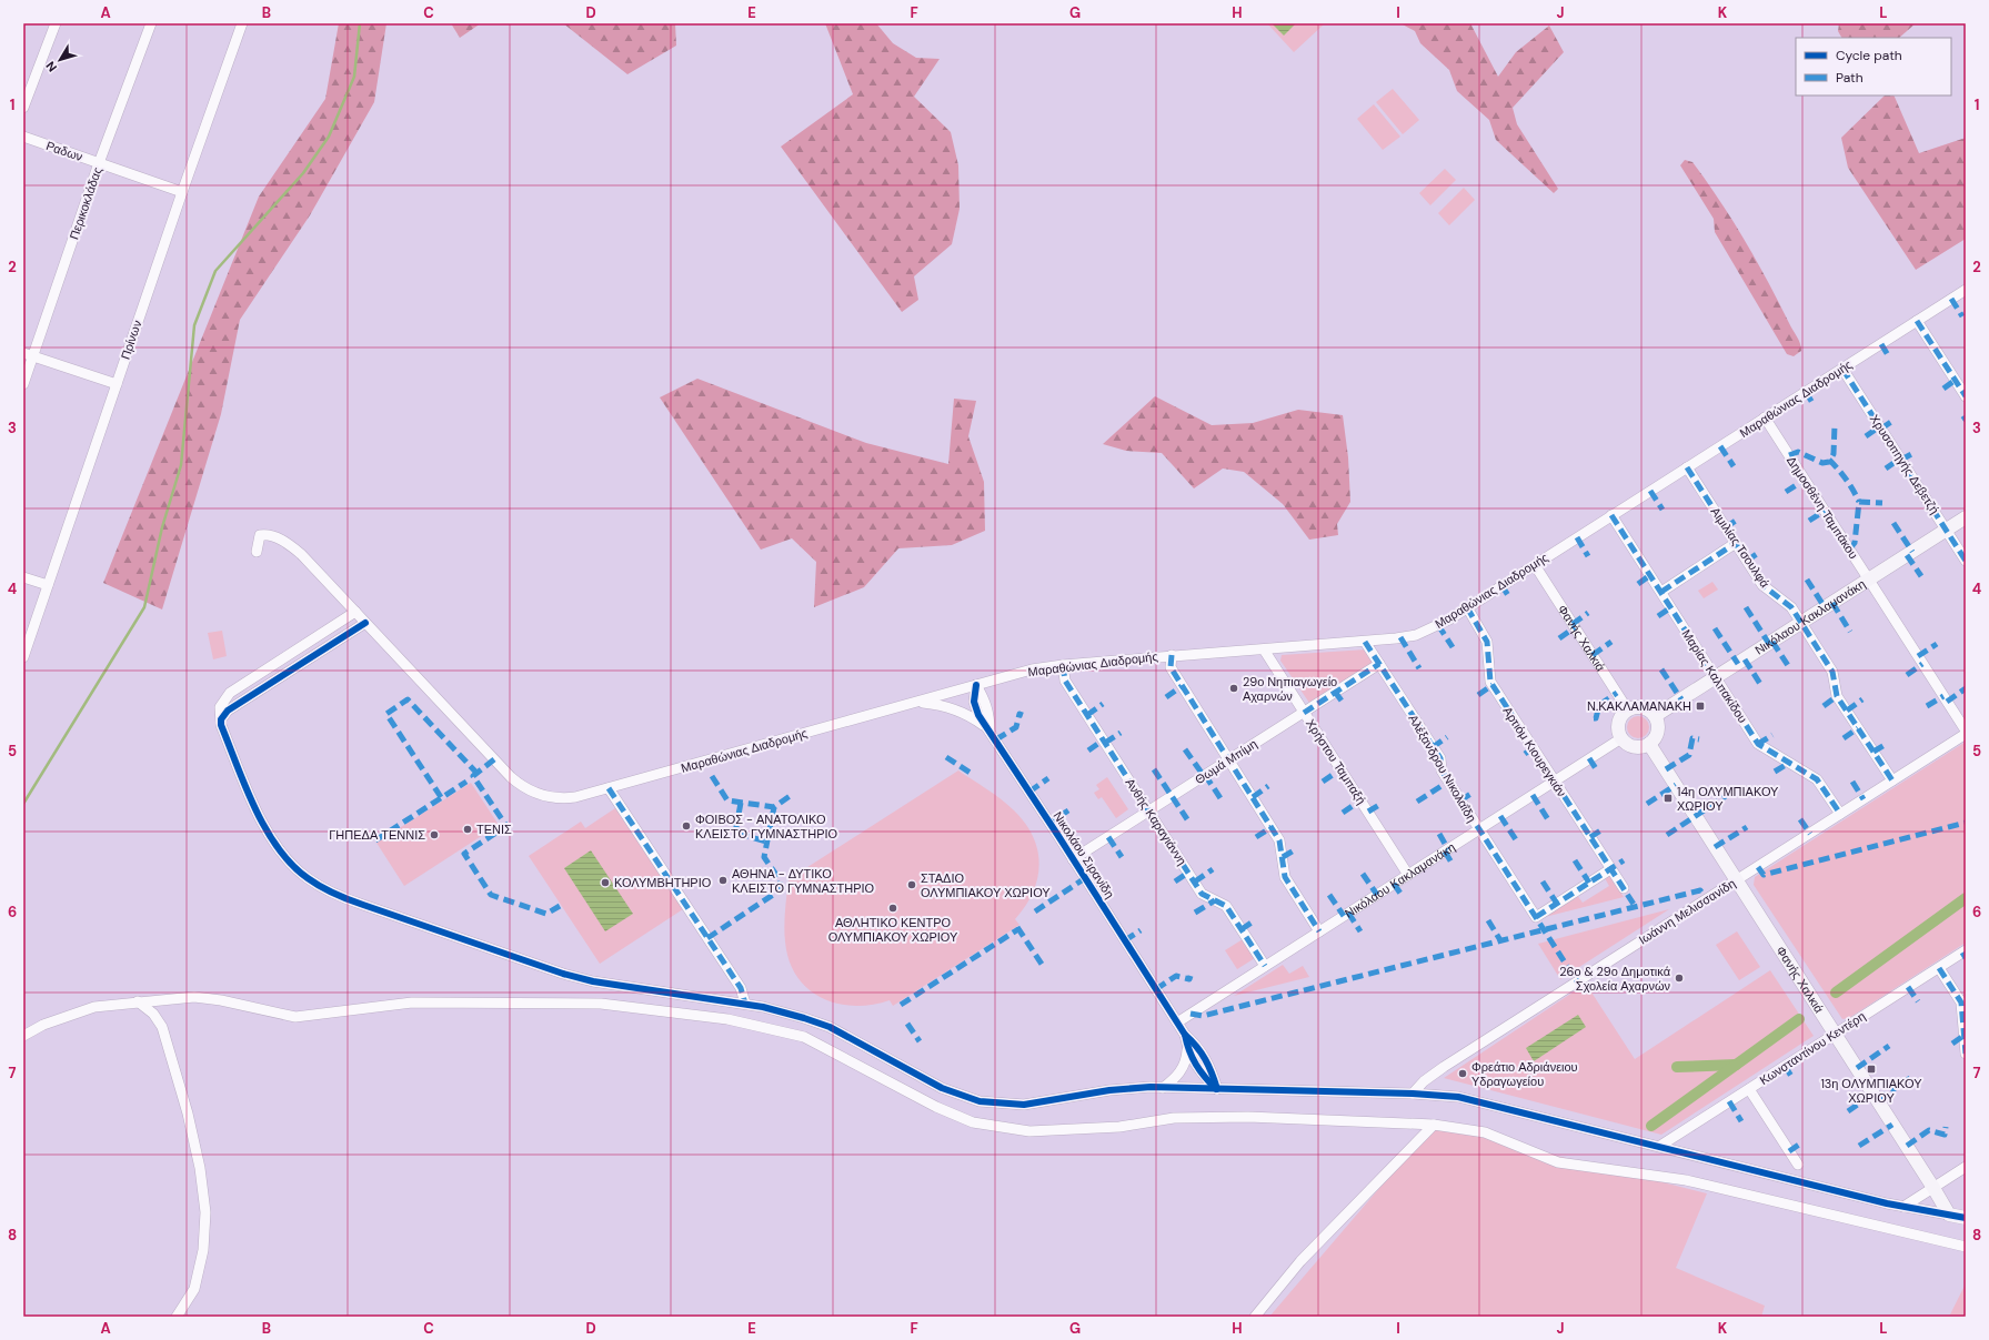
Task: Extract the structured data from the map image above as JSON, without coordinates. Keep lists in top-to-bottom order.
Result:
{
  "streets": {
    "street": [
      "Ραδων",
      "Περικοκλάδας",
      "Πρίνων",
      "Μαραθώνιας Διαδρομής",
      "Χρυσοπηγής Δεβετζή",
      "Δημοσθένη Ταμπάκου",
      "Αιμιλίας Τσουλφά",
      "Νικόλαου Κακλαμανάκη",
      "Φανής Χαλκιά",
      "Μαρίας Καλπακίδου",
      "Αρτιόμ Κιουρεγκιάν",
      "Θωμά Μπίμη",
      "Χρήστου Ταμπαξή",
      "Αλέξανδρου Νικολαΐδη",
      "Ανθής Καραγιάννη",
      "Νικολάου Σιρανίδη",
      "Ιωάννη Μελισσανίδη",
      "Κωνσταντίνου Κεντέρη"
    ]
  },
  "crossings": [
    ["Ραδων", "Περικοκλάδας"],
    ["Ραδων", "Πρίνων"],
    ["Μαραθώνιας Διαδρομής", "Χρυσοπηγής Δεβετζή"],
    ["Μαραθώνιας Διαδρομής", "Δημοσθένη Ταμπάκου"],
    ["Μαραθώνιας Διαδρομής", "Αιμιλίας Τσουλφά"],
    ["Μαραθώνιας Διαδρομής", "Φανής Χαλκιά"],
    ["Μαραθώνιας Διαδρομής", "Μαρίας Καλπακίδου"],
    ["Μαραθώνιας Διαδρομής", "Αρτιόμ Κιουρεγκιάν"],
    ["Μαραθώνιας Διαδρομής", "Χρήστου Ταμπαξή"],
    ["Μαραθώνιας Διαδρομής", "Αλέξανδρου Νικολαΐδη"],
    ["Μαραθώνιας Διαδρομής", "Ανθής Καραγιάννη"],
    ["Μαραθώνιας Διαδρομής", "Νικολάου Σιρανίδη"],
    ["Χρυσοπηγής Δεβετζή", "Νικόλαου Κακλαμανάκη"],
    ["Δημοσθένη Ταμπάκου", "Νικόλαου Κακλαμανάκη"],
    ["Δημοσθένη Ταμπάκου", "Ιωάννη Μελισσανίδη"],
    ["Αιμιλίας Τσουλφά", "Νικόλαου Κακλαμανάκη"],
    ["Αιμιλίας Τσουλφά", "Ιωάννη Μελισσανίδη"],
    ["Νικόλαου Κακλαμανάκη", "Φανής Χαλκιά"],
    ["Νικόλαου Κακλαμανάκη", "Μαρίας Καλπακίδου"],
    ["Νικόλαου Κακλαμανάκη", "Αρτιόμ Κιουρεγκιάν"],
    ["Νικόλαου Κακλαμανάκη", "Χρήστου Ταμπαξή"],
    ["Νικόλαου Κακλαμανάκη", "Αλέξανδρου Νικολαΐδη"],
    ["Νικόλαου Κακλαμανάκη", "Ανθής Καραγιάννη"],
    ["Νικόλαου Κακλαμανάκη", "Νικολάου Σιρανίδη"],
    ["Φανής Χαλκιά", "Ιωάννη Μελισσανίδη"],
    ["Φανής Χαλκιά", "Κωνσταντίνου Κεντέρη"],
    ["Μαρίας Καλπακίδου", "Ιωάννη Μελισσανίδη"],
    ["Αρτιόμ Κιουρεγκιάν", "Αλέξανδρου Νικολαΐδη"],
    ["Θωμά Μπίμη", "Χρήστου Ταμπαξή"],
    ["Θωμά Μπίμη", "Αλέξανδρου Νικολαΐδη"],
    ["Θωμά Μπίμη", "Ανθής Καραγιάννη"],
    ["Θωμά Μπίμη", "Νικολάου Σιρανίδη"]
  ],
  "places": {
    "other": [
      "29ο Νηπιαγωγείο Αχαρνών",
      "ΦΟΙΒΟΣ - ΑΝΑΤΟΛΙΚΟ ΚΛΕΙΣΤΟ ΓΥΜΝΑΣΤΗΡΙΟ",
      "ΤΕΝΙΣ",
      "ΓΗΠΕΔΑ ΤΕΝΝΙΣ",
      "ΑΘΗΝΑ - ΔΥΤΙΚΟ ΚΛΕΙΣΤΟ ΓΥΜΝΑΣΤΗΡΙΟ",
      "ΚΟΛΥΜΒΗΤΗΡΙΟ",
      "ΣΤΑΔΙΟ ΟΛΥΜΠΙΑΚΟΥ ΧΩΡΙΟΥ",
      "ΑΘΛΗΤΙΚΟ ΚΕΝΤΡΟ ΟΛΥΜΠΙΑΚΟΥ ΧΩΡΙΟΥ",
      "26ο & 29ο Δημοτικά Σχολεία Αχαρνών",
      "Φρεάτιο Αδριάνειου Υδραγωγείου"
    ],
    "transit": ["Ν.ΚΑΚΛΑΜΑΝΑΚΗ", "14η ΟΛΥΜΠΙΑΚΟΥ ΧΩΡΙΟΥ", "13η ΟΛΥΜΠΙΑΚΟΥ ΧΩΡΙΟΥ"]
  },
  "legend": ["Cycle path", "Path"],
  "north": "bottom left",
  "grid": {
    "columns": [
      "A",
      "B",
      "C",
      "D",
      "E",
      "F",
      "G",
      "H",
      "I",
      "J",
      "K",
      "L"
    ],
    "rows": [
      "1",
      "2",
      "3",
      "4",
      "5",
      "6",
      "7",
      "8"
    ]
  }
}
